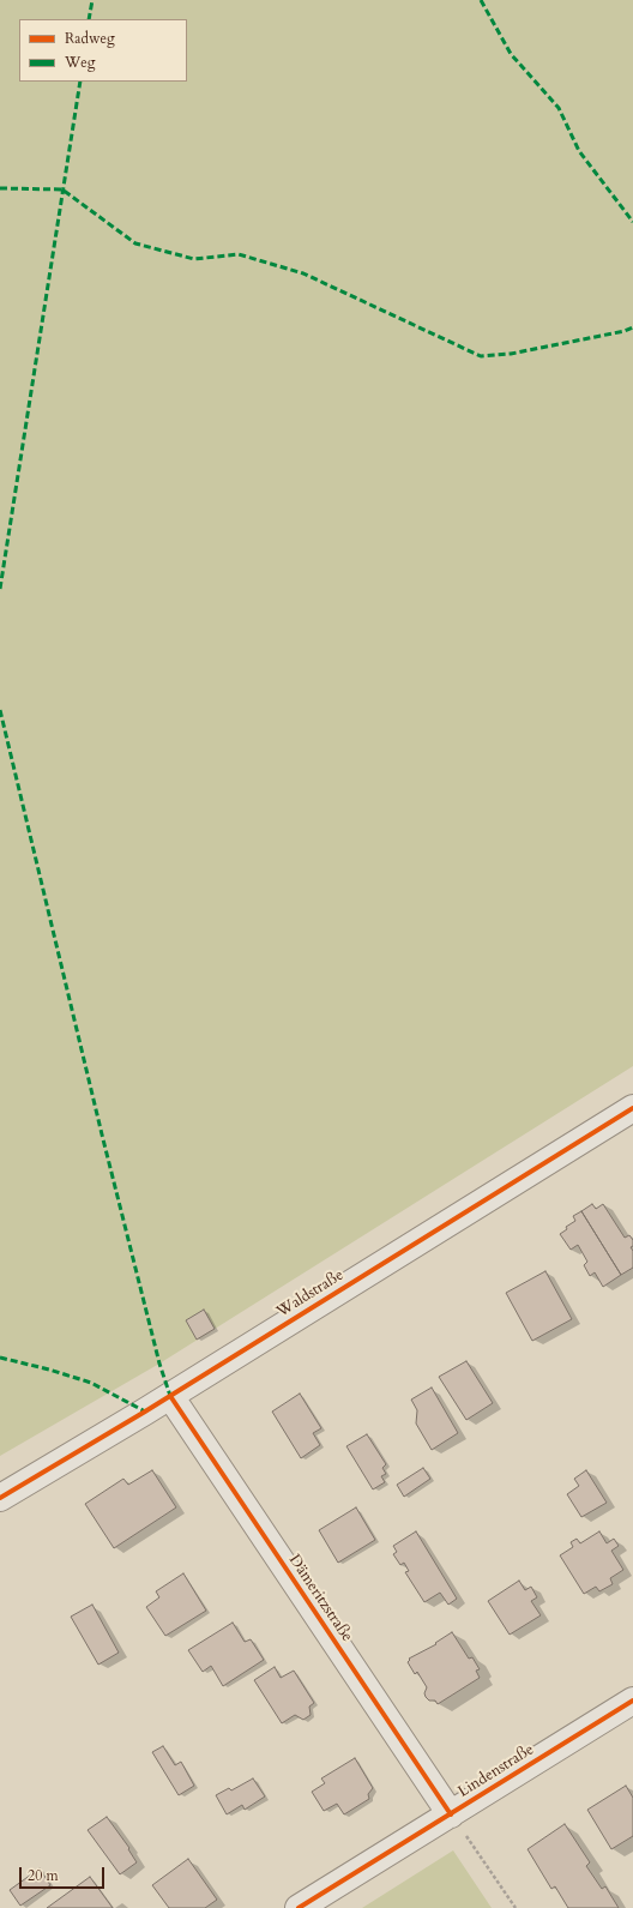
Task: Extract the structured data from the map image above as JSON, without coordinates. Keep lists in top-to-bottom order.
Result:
{
  "streets": {
    "street": ["Waldstraße", "Dämeritzstraße", "Lindenstraße"]
  },
  "crossings": [
    ["Waldstraße", "Dämeritzstraße"],
    ["Dämeritzstraße", "Lindenstraße"]
  ],
  "legend": ["Radweg", "Weg"],
  "scale_bar": "20 m"
}
